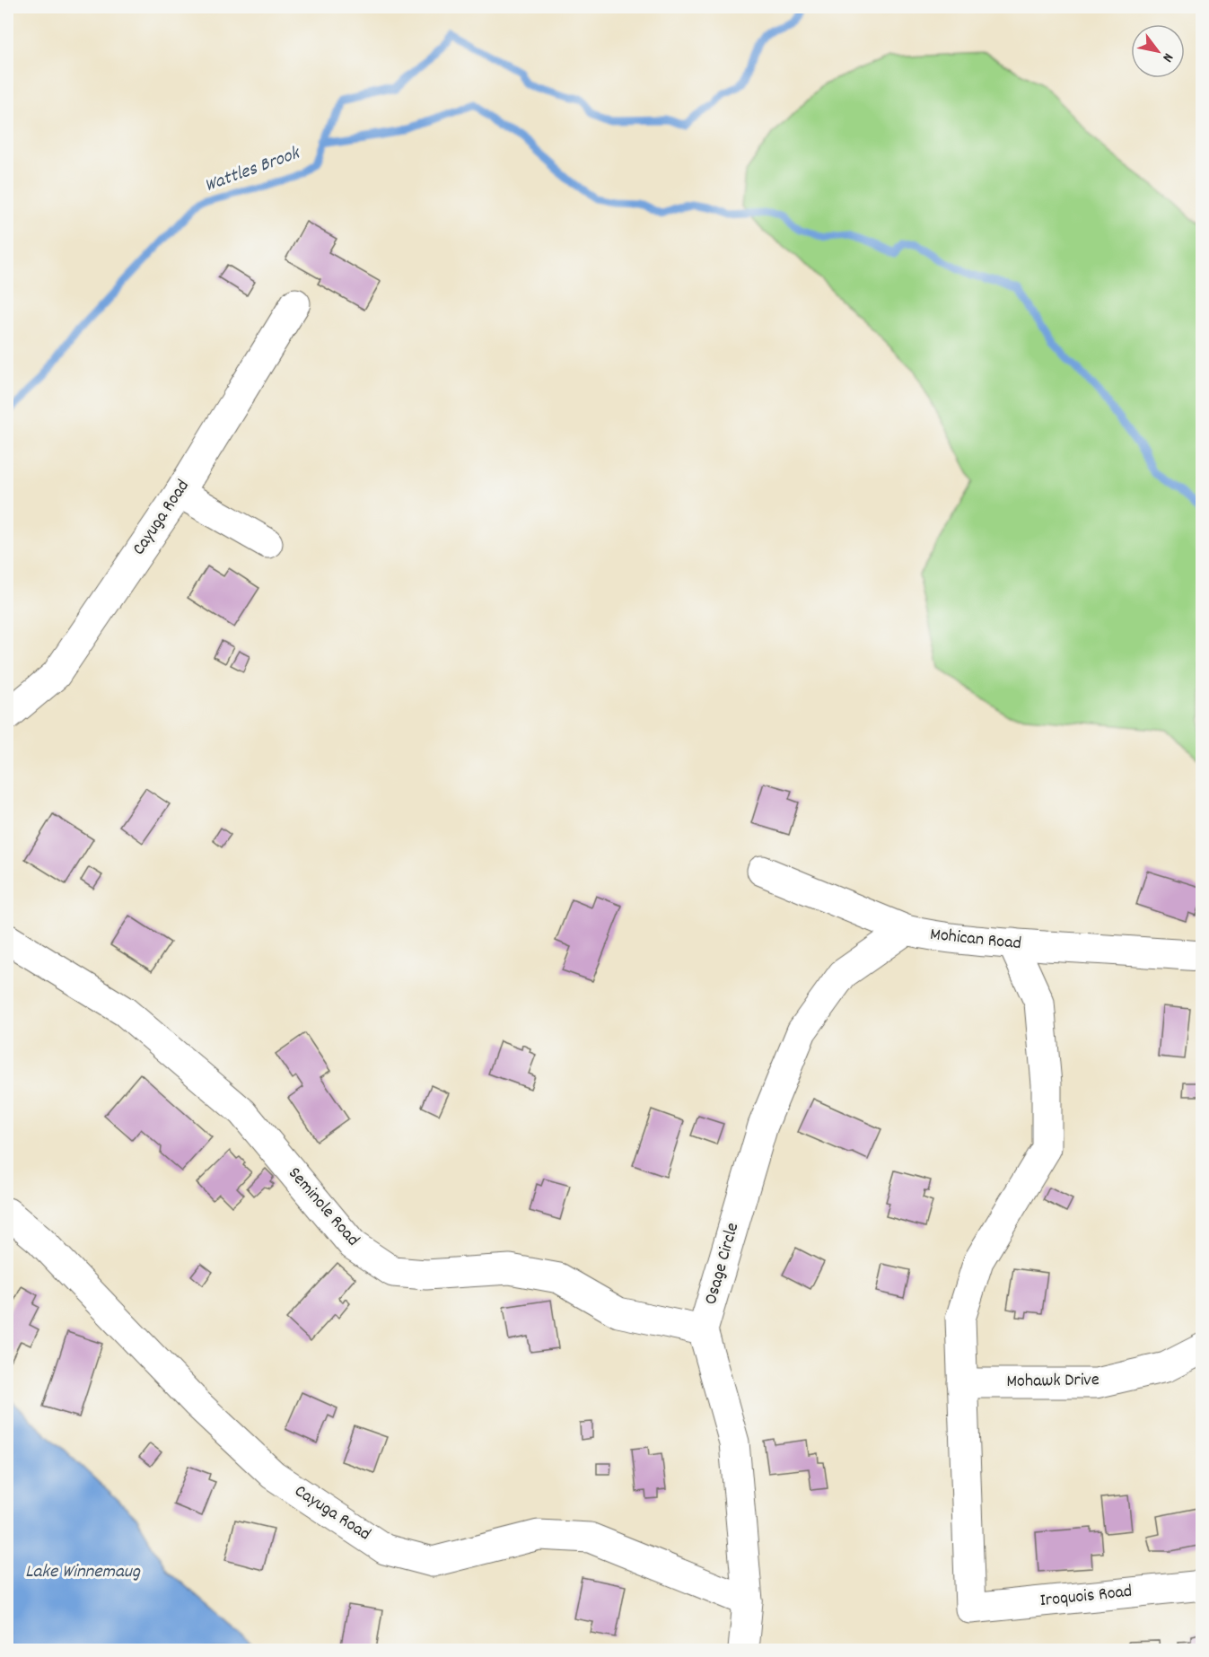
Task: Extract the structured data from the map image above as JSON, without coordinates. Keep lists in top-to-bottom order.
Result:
{
  "streets": {
    "street": [
      "Cayuga Road",
      "Mohican Road",
      "Seminole Road",
      "Osage Circle",
      "Mohawk Drive",
      "Iroquois Road"
    ]
  },
  "crossings": [
    ["Mohican Road", "Osage Circle"],
    ["Seminole Road", "Osage Circle"],
    ["Mohawk Drive", "Iroquois Road"]
  ],
  "water": ["Wattles Brook", "Lake Winnemaug"],
  "north": "bottom right"
}
